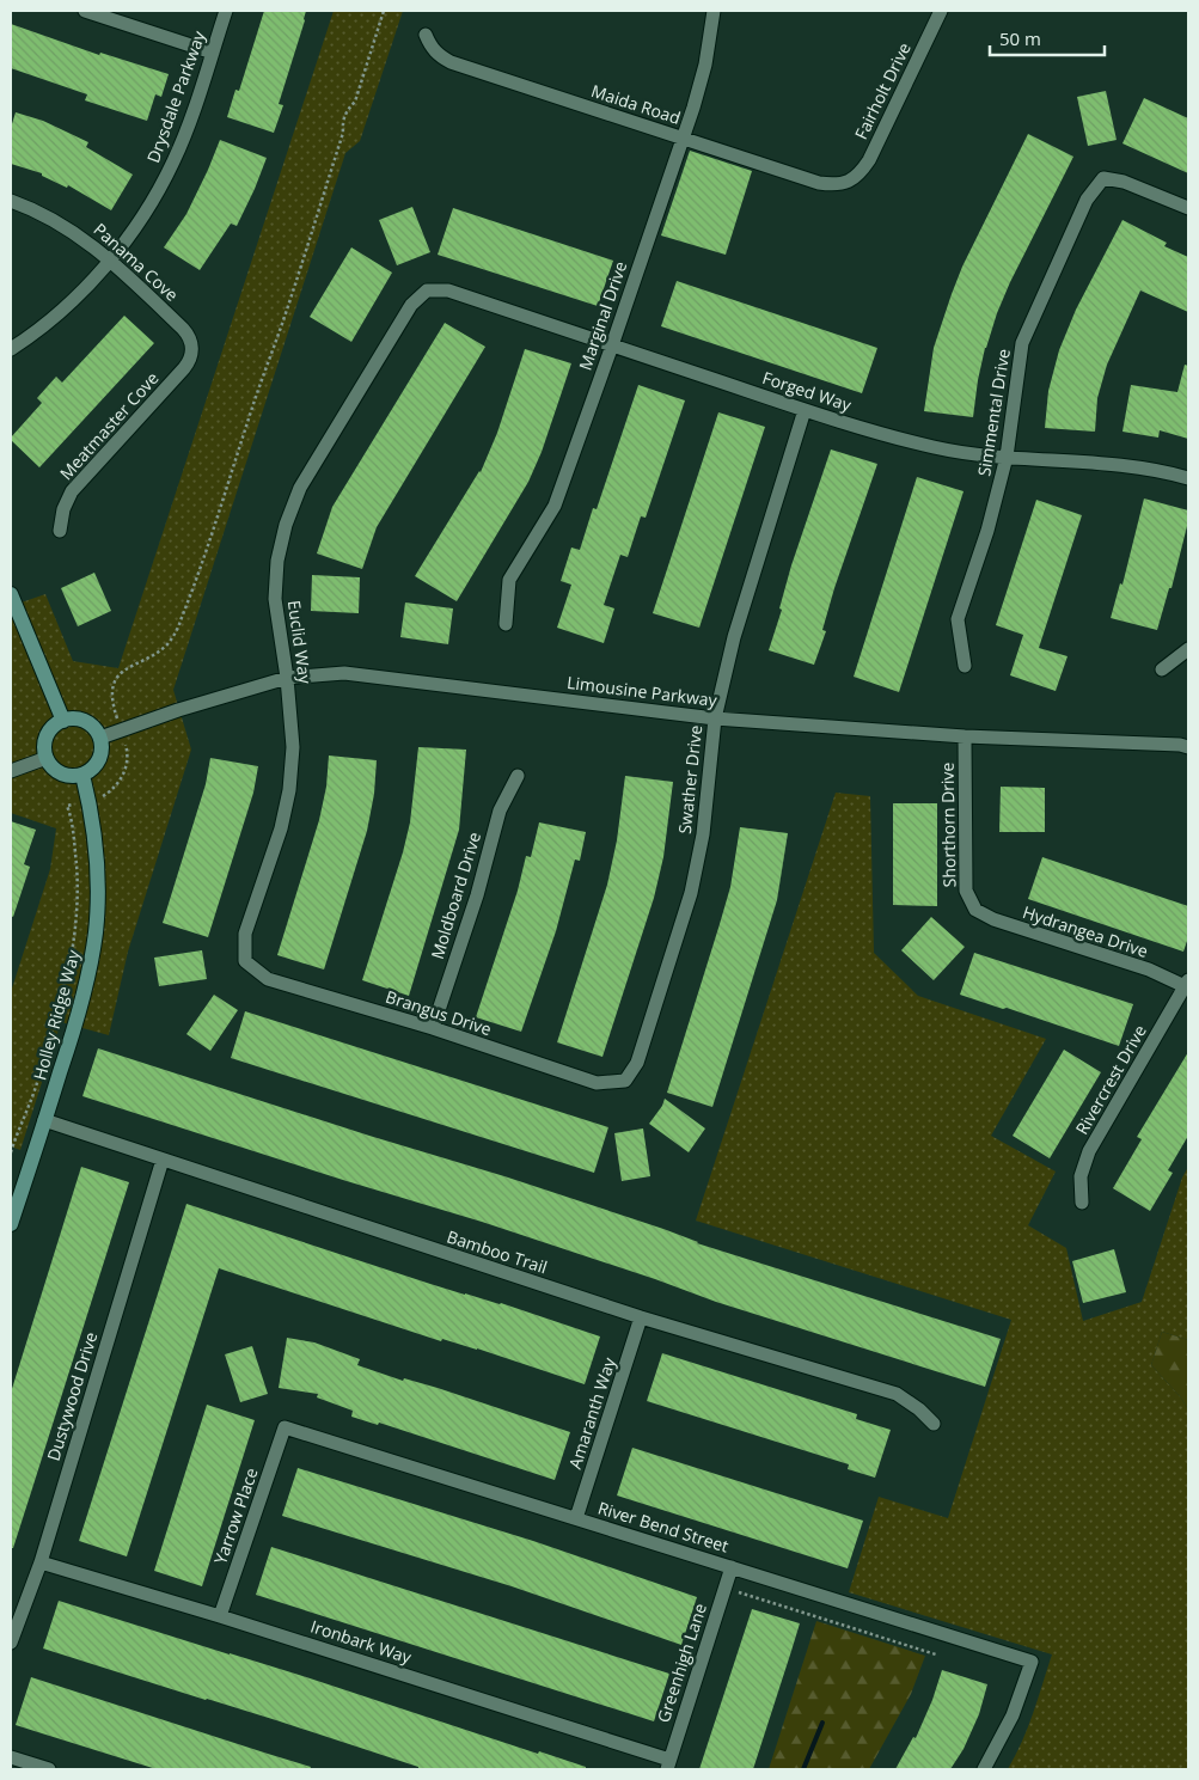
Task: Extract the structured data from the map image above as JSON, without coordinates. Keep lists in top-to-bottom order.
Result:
{
  "streets": {
    "street": [
      "Fairholt Drive",
      "Drysdale Parkway",
      "Maida Road",
      "Panama Cove",
      "Marginal Drive",
      "Forged Way",
      "Simmental Drive",
      "Meatmaster Cove",
      "Euclid Way",
      "Limousine Parkway",
      "Swather Drive",
      "Shorthorn Drive",
      "Moldboard Drive",
      "Hydrangea Drive",
      "Brangus Drive",
      "Holley Ridge Way",
      "Rivercrest Drive",
      "Bamboo Trail",
      "Dustywood Drive",
      "Amaranth Way",
      "Yarrow Place",
      "River Bend Street",
      "Ironbark Way",
      "Greenhigh Lane"
    ]
  },
  "crossings": [
    ["Fairholt Drive", "Maida Road"],
    ["Drysdale Parkway", "Panama Cove"],
    ["Maida Road", "Marginal Drive"],
    ["Panama Cove", "Meatmaster Cove"],
    ["Marginal Drive", "Forged Way"],
    ["Forged Way", "Simmental Drive"],
    ["Forged Way", "Euclid Way"],
    ["Forged Way", "Swather Drive"],
    ["Euclid Way", "Limousine Parkway"],
    ["Euclid Way", "Brangus Drive"],
    ["Limousine Parkway", "Swather Drive"],
    ["Limousine Parkway", "Shorthorn Drive"],
    ["Limousine Parkway", "Holley Ridge Way"],
    ["Swather Drive", "Brangus Drive"],
    ["Shorthorn Drive", "Hydrangea Drive"],
    ["Moldboard Drive", "Brangus Drive"],
    ["Hydrangea Drive", "Rivercrest Drive"],
    ["Holley Ridge Way", "Bamboo Trail"],
    ["Bamboo Trail", "Dustywood Drive"],
    ["Bamboo Trail", "Amaranth Way"],
    ["Dustywood Drive", "Ironbark Way"],
    ["Amaranth Way", "River Bend Street"],
    ["Yarrow Place", "River Bend Street"],
    ["Yarrow Place", "Ironbark Way"],
    ["River Bend Street", "Greenhigh Lane"],
    ["Ironbark Way", "Greenhigh Lane"]
  ],
  "scale_bar": "50 m"
}
